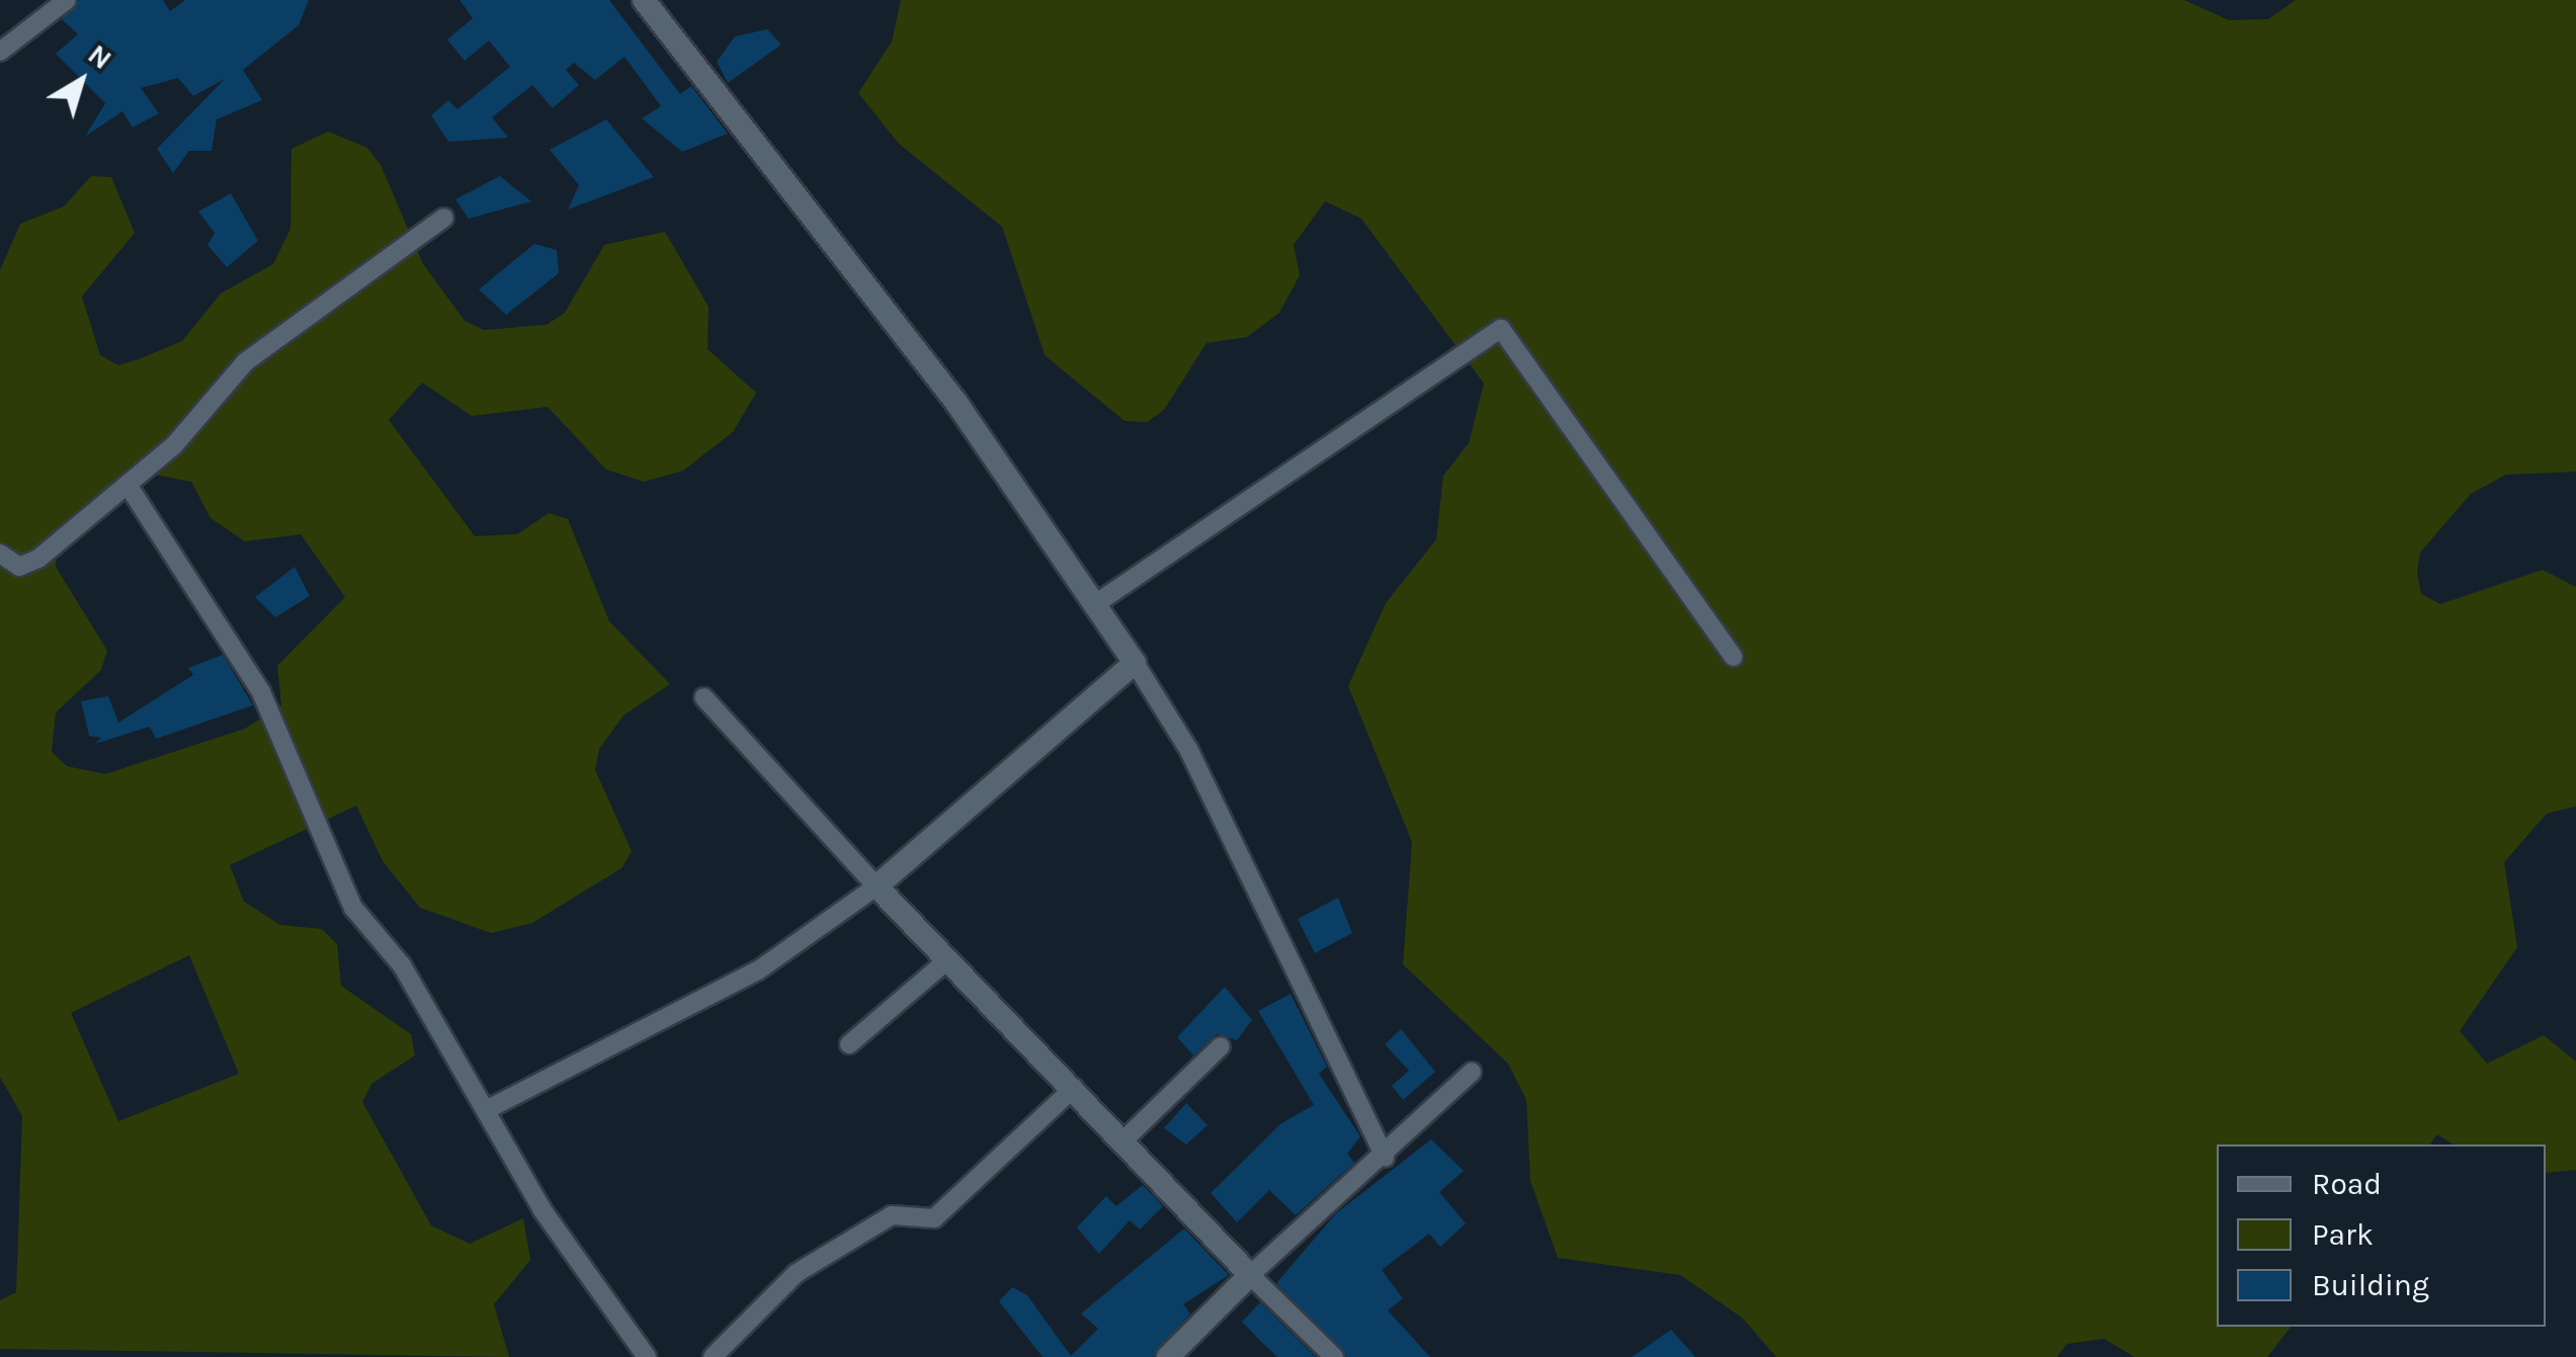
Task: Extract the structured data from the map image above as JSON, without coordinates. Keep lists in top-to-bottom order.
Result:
{
  "legend": ["Road", "Park", "Building"],
  "north": "top right"
}
